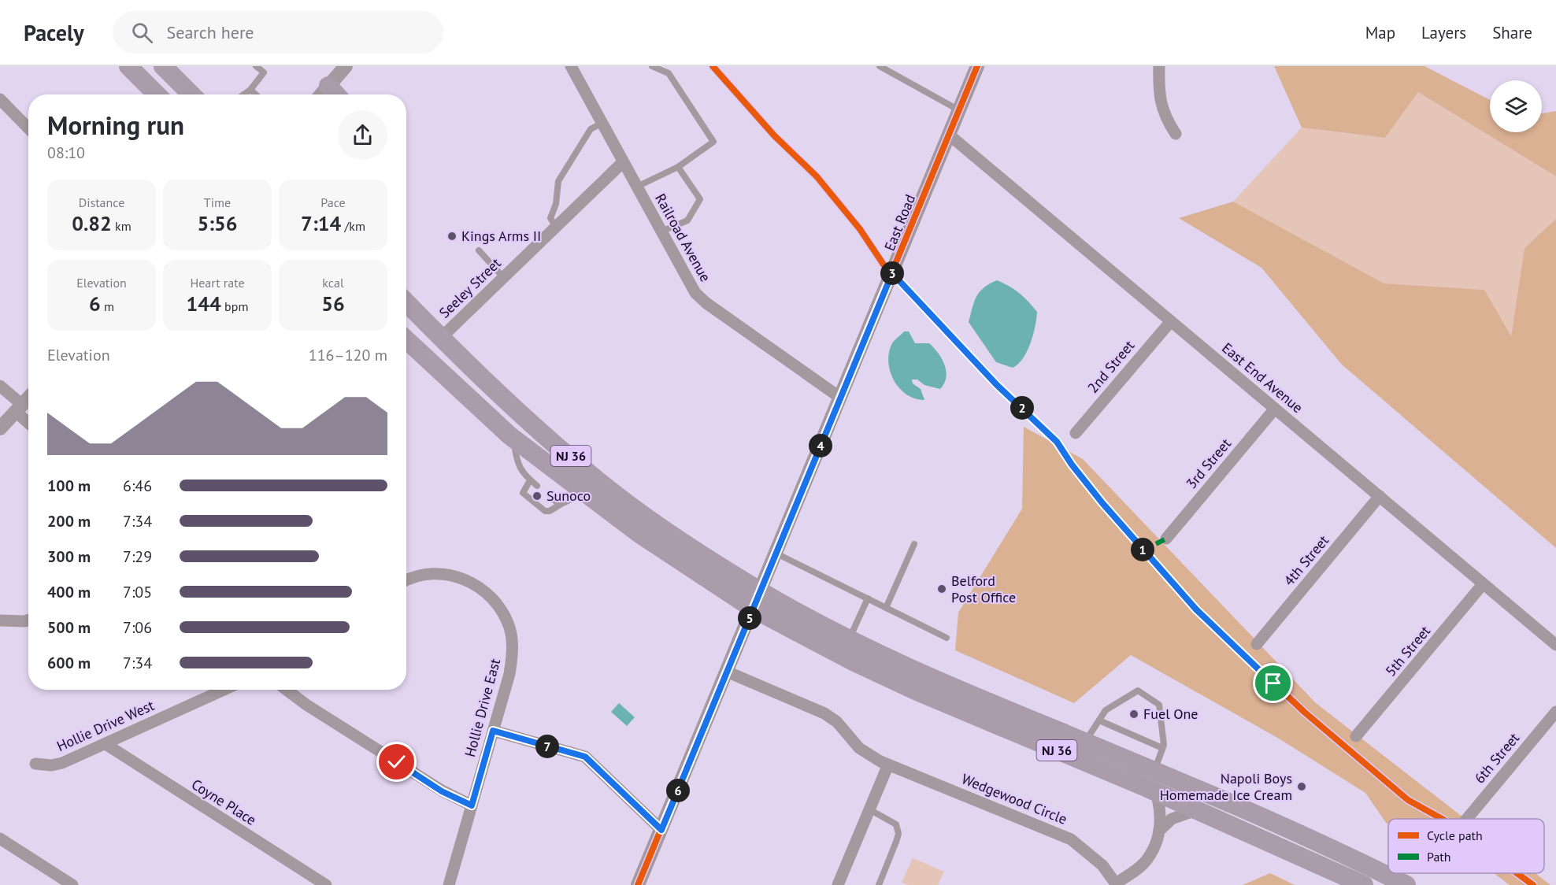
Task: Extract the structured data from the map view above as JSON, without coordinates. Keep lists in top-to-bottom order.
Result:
{
  "streets": {
    "highway": ["NJ 36"],
    "street": [
      "East Road",
      "Railroad Avenue",
      "Seeley Street",
      "2nd Street",
      "East End Avenue",
      "3rd Street",
      "4th Street",
      "5th Street",
      "Hollie Drive East",
      "Hollie Drive West",
      "6th Street",
      "Wedgewood Circle",
      "Coyne Place"
    ]
  },
  "crossings": [
    ["East Road", "Railroad Avenue"],
    ["East Road", "East End Avenue"],
    ["East Road", "NJ 36"],
    ["East Road", "Wedgewood Circle"],
    ["Railroad Avenue", "Seeley Street"],
    ["Seeley Street", "NJ 36"],
    ["2nd Street", "East End Avenue"],
    ["East End Avenue", "3rd Street"],
    ["East End Avenue", "4th Street"],
    ["East End Avenue", "5th Street"],
    ["NJ 36", "Wedgewood Circle"],
    ["Hollie Drive West", "Coyne Place"]
  ],
  "places": [
    "Kings Arms II",
    "Sunoco",
    "Belford Post Office",
    "Fuel One",
    "Napoli Boys Homemade Ice Cream"
  ],
  "legend": ["Cycle path", "Path"],
  "page": {
    "header": "Pacely",
    "search": "Search here",
    "nav": ["Map", "Layers", "Share"],
    "heading": ["Morning run", "08:10"],
    "stats": [
      ["Distance", "0.82 km"],
      ["Time", "5:56"],
      ["Pace", "7:14 /km"],
      ["Elevation", "6 m"],
      ["Heart rate", "144 bpm"],
      ["kcal", "56"]
    ],
    "pins": [
      "3",
      "2",
      "4",
      "1",
      "5",
      "7",
      "6"
    ],
    "chart": ["Elevation", "116–120 m"],
    "list": [
      {
        "name": "100 m",
        "note": "6:46"
      },
      {
        "name": "200 m",
        "note": "7:34"
      },
      {
        "name": "300 m",
        "note": "7:29"
      },
      {
        "name": "400 m",
        "note": "7:05"
      },
      {
        "name": "500 m",
        "note": "7:06"
      },
      {
        "name": "600 m",
        "note": "7:34"
      }
    ]
  }
}
